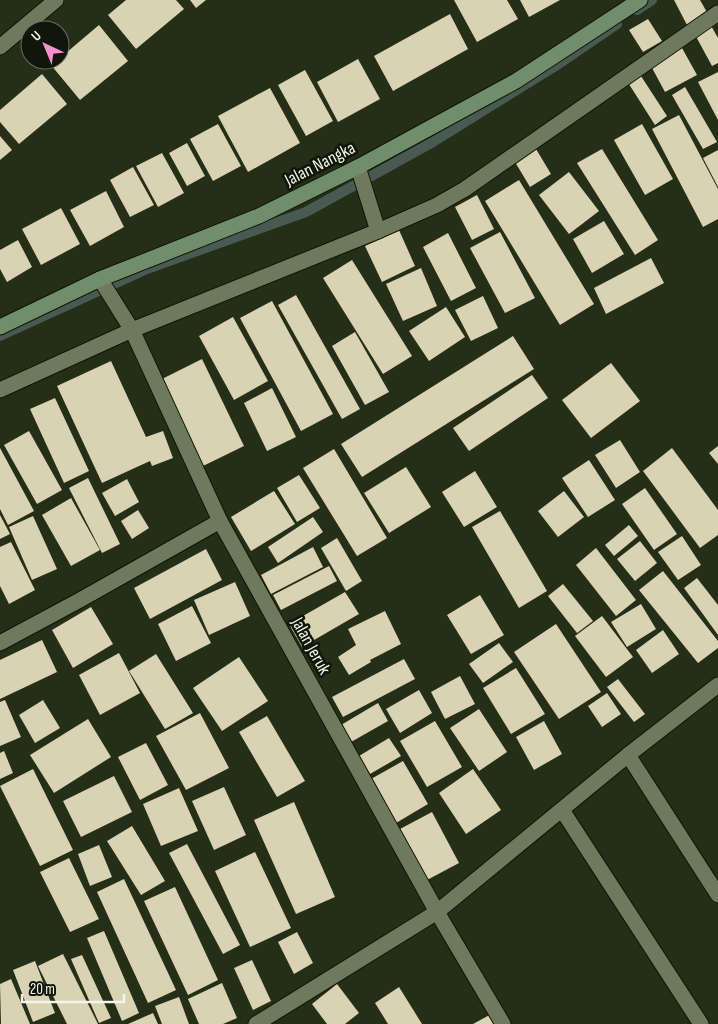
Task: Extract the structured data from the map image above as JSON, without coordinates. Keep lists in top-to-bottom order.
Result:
{
  "streets": {
    "street": ["Jalan Nangka", "Jalan Jeruk"]
  },
  "crossings": [
    ["Jalan Nangka", "Jalan Jeruk"]
  ],
  "scale_bar": "20 m",
  "north": "top left"
}
